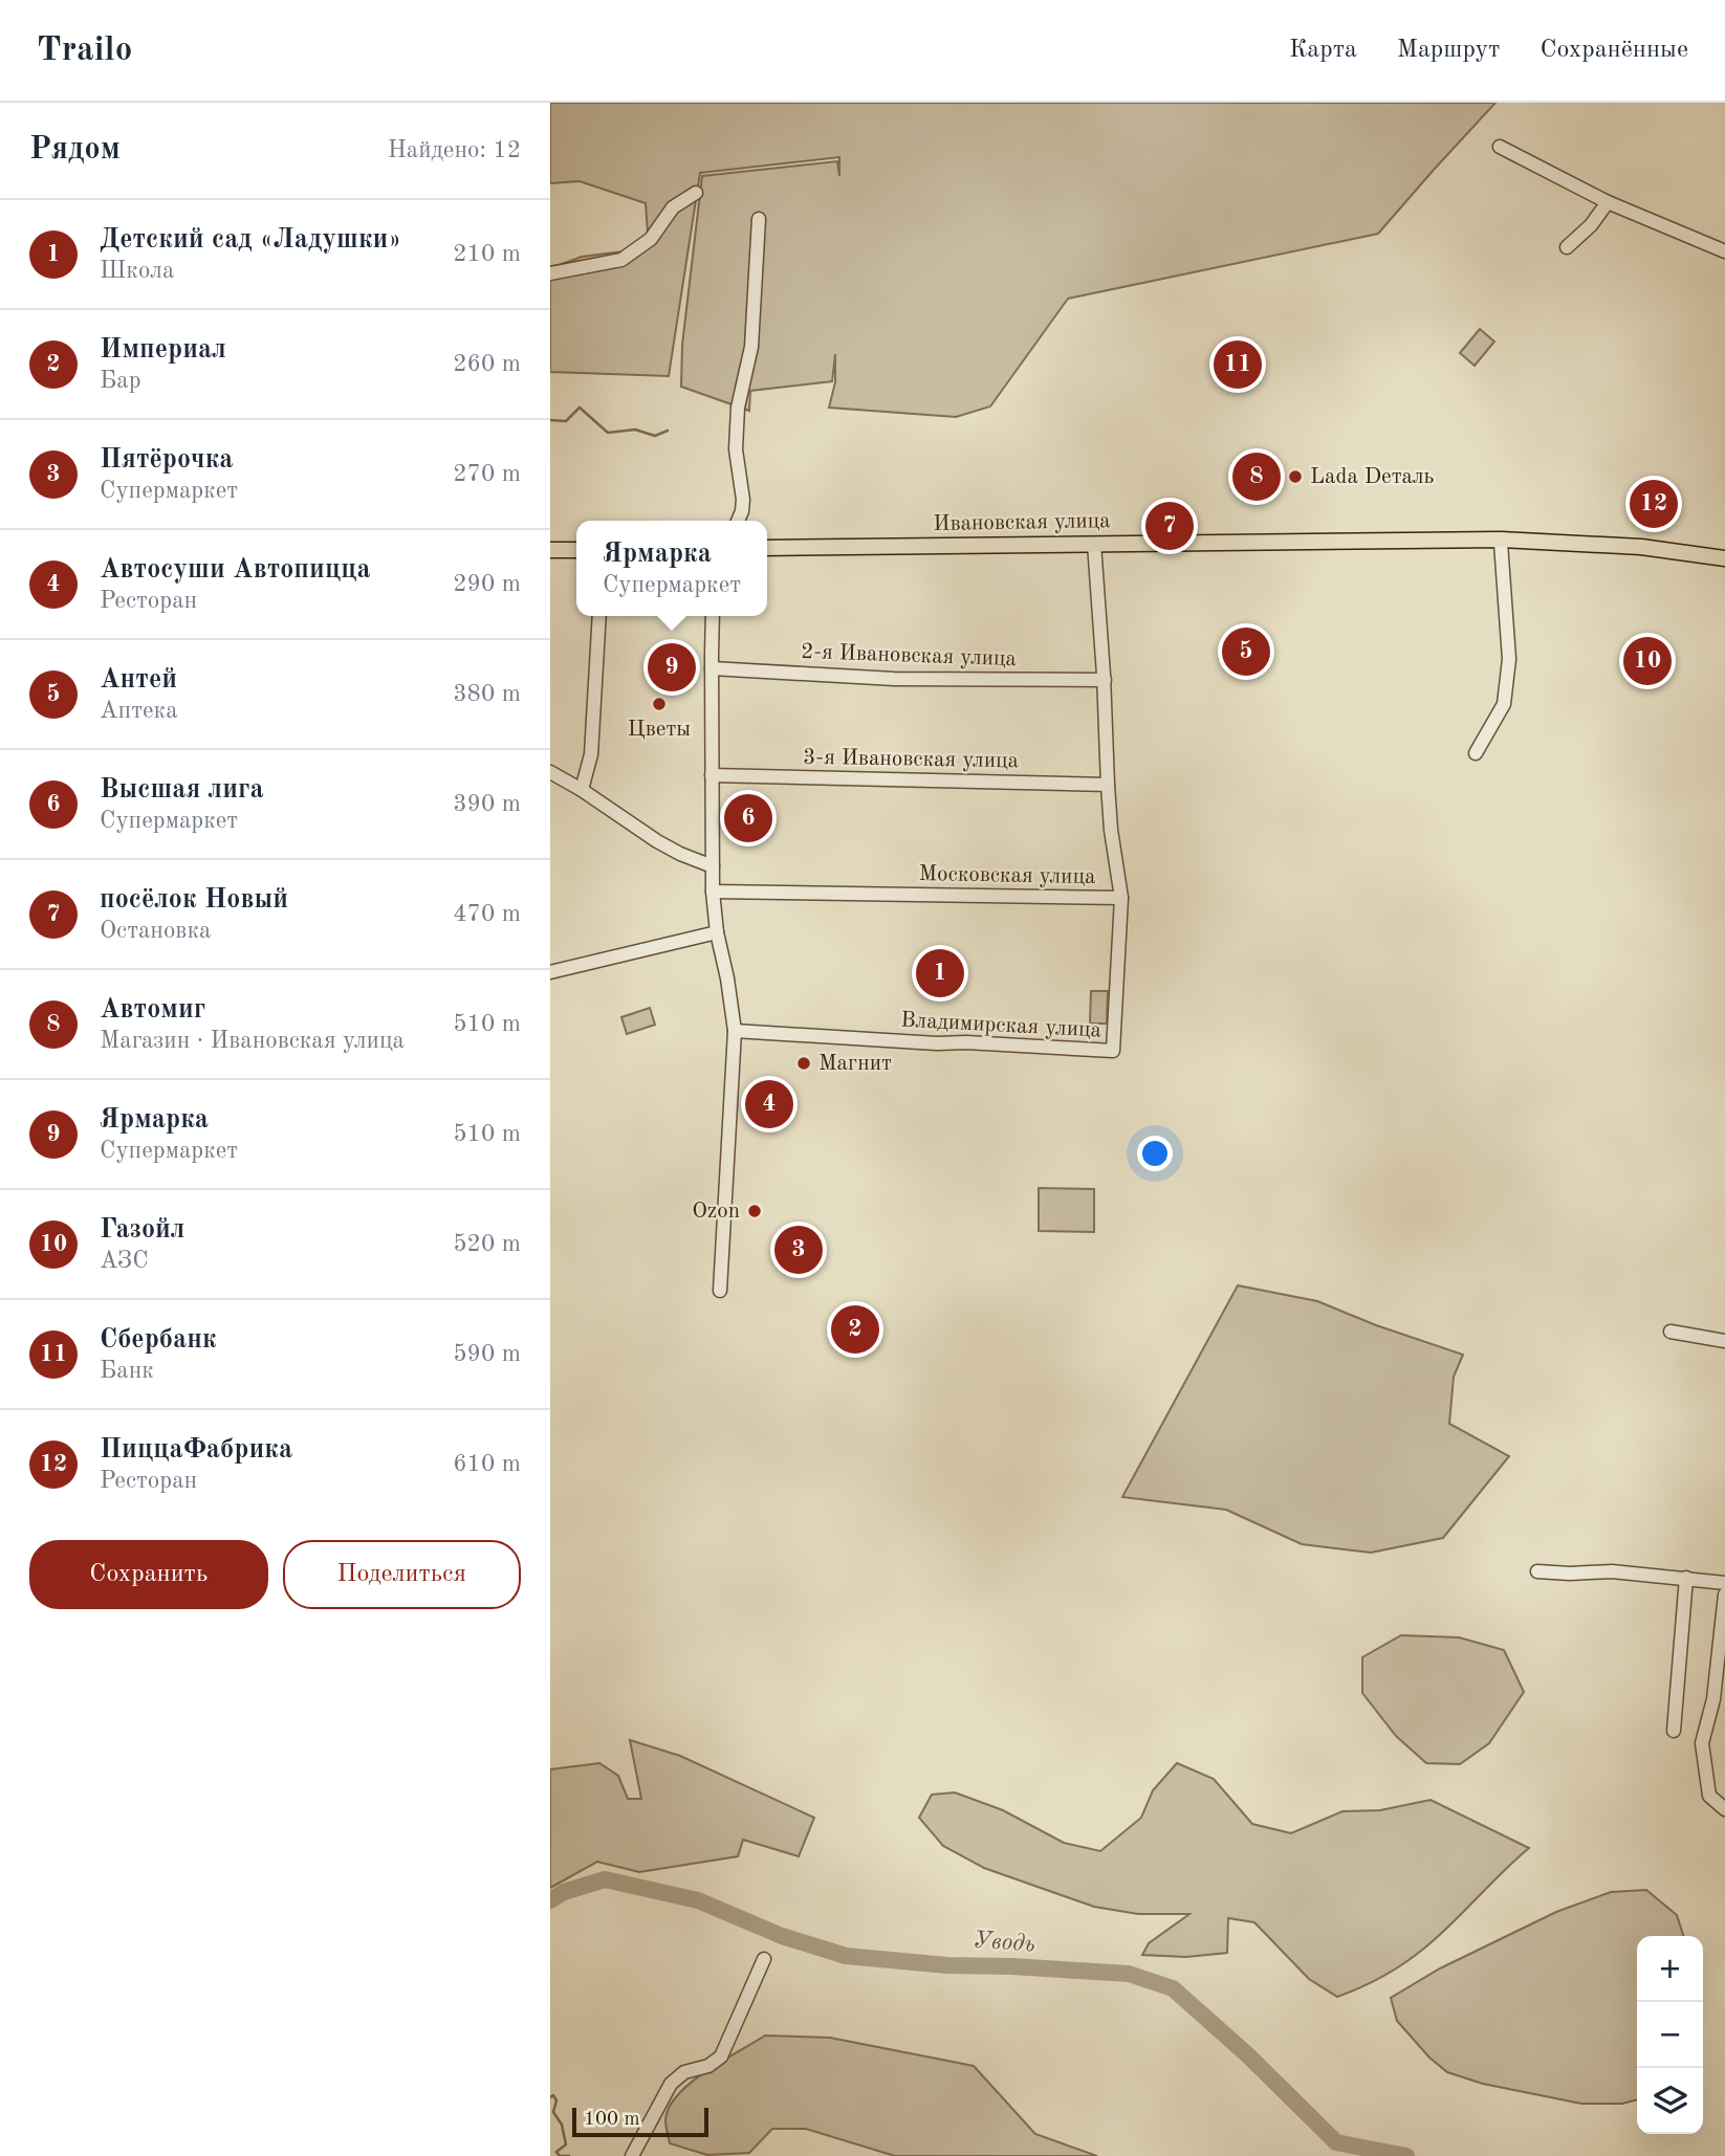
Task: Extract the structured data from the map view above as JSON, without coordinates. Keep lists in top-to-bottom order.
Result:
{
  "streets": {
    "main road": ["Ивановская улица"],
    "street": [
      "2-я Ивановская улица",
      "3-я Ивановская улица",
      "Московская улица",
      "Владимирская улица"
    ]
  },
  "crossings": [
    ["Ивановская улица", "Московская улица"],
    ["2-я Ивановская улица", "Московская улица"],
    ["3-я Ивановская улица", "Московская улица"],
    ["Московская улица", "Владимирская улица"]
  ],
  "water": ["Уводь"],
  "places": [
    "Lada Dеталь",
    "Цветы",
    "Магнит",
    "Ozon"
  ],
  "scale_bar": "100 m",
  "page": {
    "header": "Trailo",
    "nav": ["Карта", "Маршрут", "Сохранённые"],
    "heading": ["Рядом", "Найдено: 12"],
    "list": [
      {
        "mark": "1",
        "name": "Детский сад «Ладушки»",
        "note": "Школа",
        "value": "210 m"
      },
      {
        "mark": "2",
        "name": "Империал",
        "note": "Бар",
        "value": "260 m"
      },
      {
        "mark": "3",
        "name": "Пятёрочка",
        "note": "Супермаркет",
        "value": "270 m"
      },
      {
        "mark": "4",
        "name": "Автосуши Автопицца",
        "note": "Ресторан",
        "value": "290 m"
      },
      {
        "mark": "5",
        "name": "Антей",
        "note": "Аптека",
        "value": "380 m"
      },
      {
        "mark": "6",
        "name": "Высшая лига",
        "note": "Супермаркет",
        "value": "390 m"
      },
      {
        "mark": "7",
        "name": "посёлок Новый",
        "note": "Остановка",
        "value": "470 m"
      },
      {
        "mark": "8",
        "name": "Автомиг",
        "note": "Магазин · Ивановская улица",
        "value": "510 m"
      },
      {
        "mark": "9",
        "name": "Ярмарка",
        "note": "Супермаркет",
        "value": "510 m"
      },
      {
        "mark": "10",
        "name": "Газойл",
        "note": "АЗС",
        "value": "520 m"
      },
      {
        "mark": "11",
        "name": "Сбербанк",
        "note": "Банк",
        "value": "590 m"
      },
      {
        "mark": "12",
        "name": "ПиццаФабрика",
        "note": "Ресторан",
        "value": "610 m"
      }
    ],
    "pins": [
      "11",
      "8",
      "12",
      "7",
      "5",
      "10",
      "9",
      "6",
      "1",
      "4",
      "3",
      "2"
    ],
    "popup": ["Ярмарка", "Супермаркет"],
    "buttons": ["Сохранить", "Поделиться"],
    "map_buttons": ["+", "−"],
    "scale": "100 m"
  }
}
